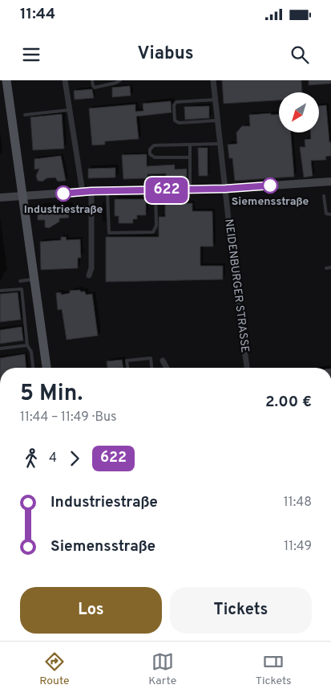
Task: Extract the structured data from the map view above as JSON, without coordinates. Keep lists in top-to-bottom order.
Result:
{
  "streets": {
    "street": ["NEIDENBURGER STRASSE"]
  },
  "places": ["Siemensstraße", "Industriestraße"],
  "lines": ["bus line 622"],
  "north": "bottom left",
  "page": {
    "status": "11:44",
    "header": "Viabus",
    "on_map": "622",
    "heading": ["5 Min.", "11:44 – 11:49 · Bus", "2.00 €"],
    "legs": ["4", "622"],
    "list": [
      {
        "name": "Industriestraße",
        "value": "11:48"
      },
      {
        "name": "Siemensstraße",
        "value": "11:49"
      }
    ],
    "buttons": ["Los", "Tickets"],
    "tabs": ["Route", "Karte", "Tickets"]
  }
}
